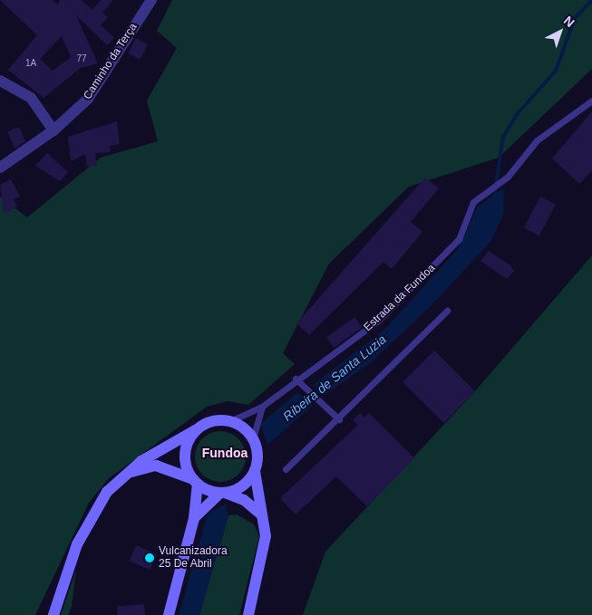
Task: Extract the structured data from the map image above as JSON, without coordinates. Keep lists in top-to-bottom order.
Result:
{
  "streets": {
    "street": ["Caminho da Terça"],
    "lane": ["Estrada da Fundoa"]
  },
  "districts": ["Fundoa"],
  "water": ["Ribeira de Santa Luzia"],
  "places": ["Vulcanizadora 25 De Abril"],
  "house_numbers": ["77", "1A"],
  "north": "top right"
}
